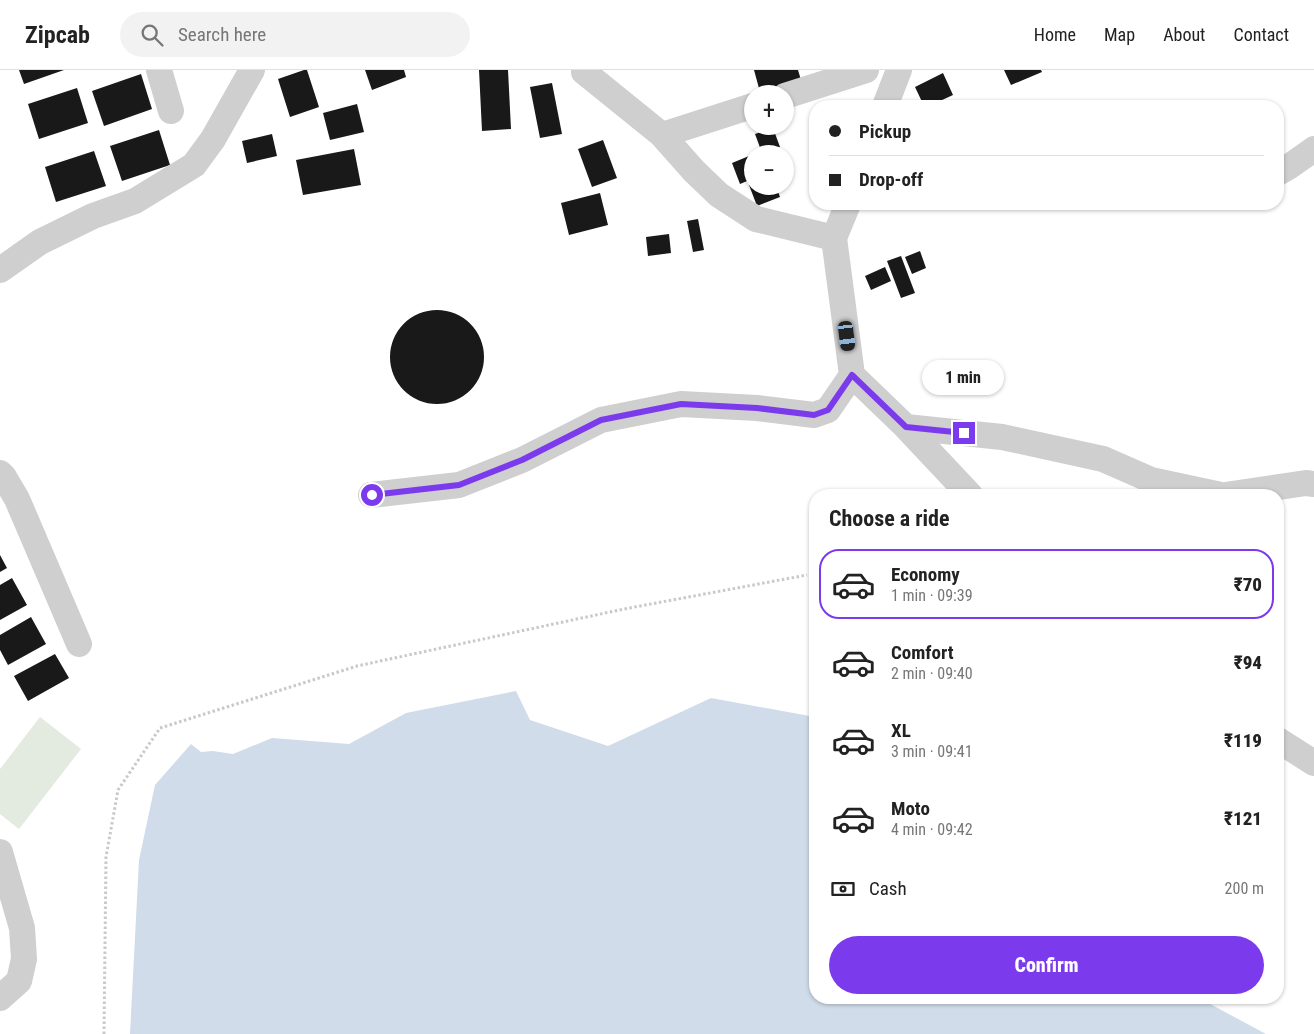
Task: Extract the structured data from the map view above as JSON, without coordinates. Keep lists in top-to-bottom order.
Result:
{
  "page": {
    "header": "Zipcab",
    "search": "Search here",
    "nav": [
      "Home",
      "Map",
      "About",
      "Contact"
    ],
    "map_buttons": ["+", "−"],
    "banner": ["Pickup", "Drop-off"],
    "bubble": "1 min",
    "heading": "Choose a ride",
    "list": [
      {
        "name": "Economy",
        "note": "1 min · 09:39",
        "value": "₹70"
      },
      {
        "name": "Comfort",
        "note": "2 min · 09:40",
        "value": "₹94"
      },
      {
        "name": "XL",
        "note": "3 min · 09:41",
        "value": "₹119"
      },
      {
        "name": "Moto",
        "note": "4 min · 09:42",
        "value": "₹121"
      }
    ],
    "pay": ["Cash", "200 m"],
    "buttons": "Confirm"
  }
}
